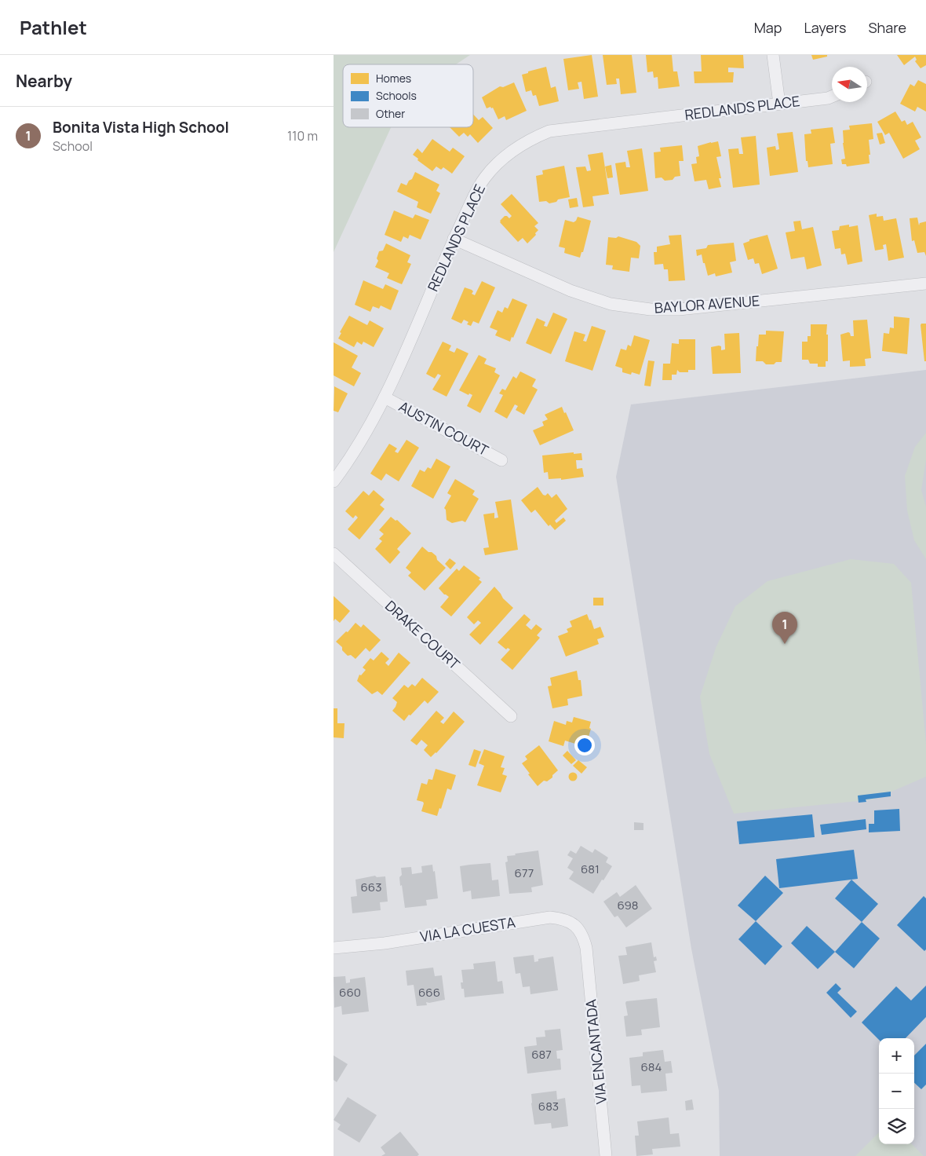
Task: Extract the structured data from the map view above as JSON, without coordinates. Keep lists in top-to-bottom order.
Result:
{
  "streets": {
    "street": [
      "REDLANDS PLACE",
      "BAYLOR AVENUE",
      "AUSTIN COURT",
      "DRAKE COURT",
      "VIA LA CUESTA",
      "VIA ENCANTADA"
    ]
  },
  "crossings": [
    ["REDLANDS PLACE", "BAYLOR AVENUE"],
    ["REDLANDS PLACE", "AUSTIN COURT"],
    ["VIA LA CUESTA", "VIA ENCANTADA"]
  ],
  "house_numbers": [
    "681",
    "677",
    "663",
    "698",
    "660",
    "666",
    "687",
    "684",
    "683"
  ],
  "legend": ["Homes", "Schools", "Other"],
  "north": "left",
  "page": {
    "header": "Pathlet",
    "nav": ["Map", "Layers", "Share"],
    "heading": "Nearby",
    "list": [
      {
        "mark": "1",
        "name": "Bonita Vista High School",
        "note": "School",
        "value": "110 m"
      }
    ],
    "pins": "1",
    "map_buttons": ["+", "−"]
  }
}
